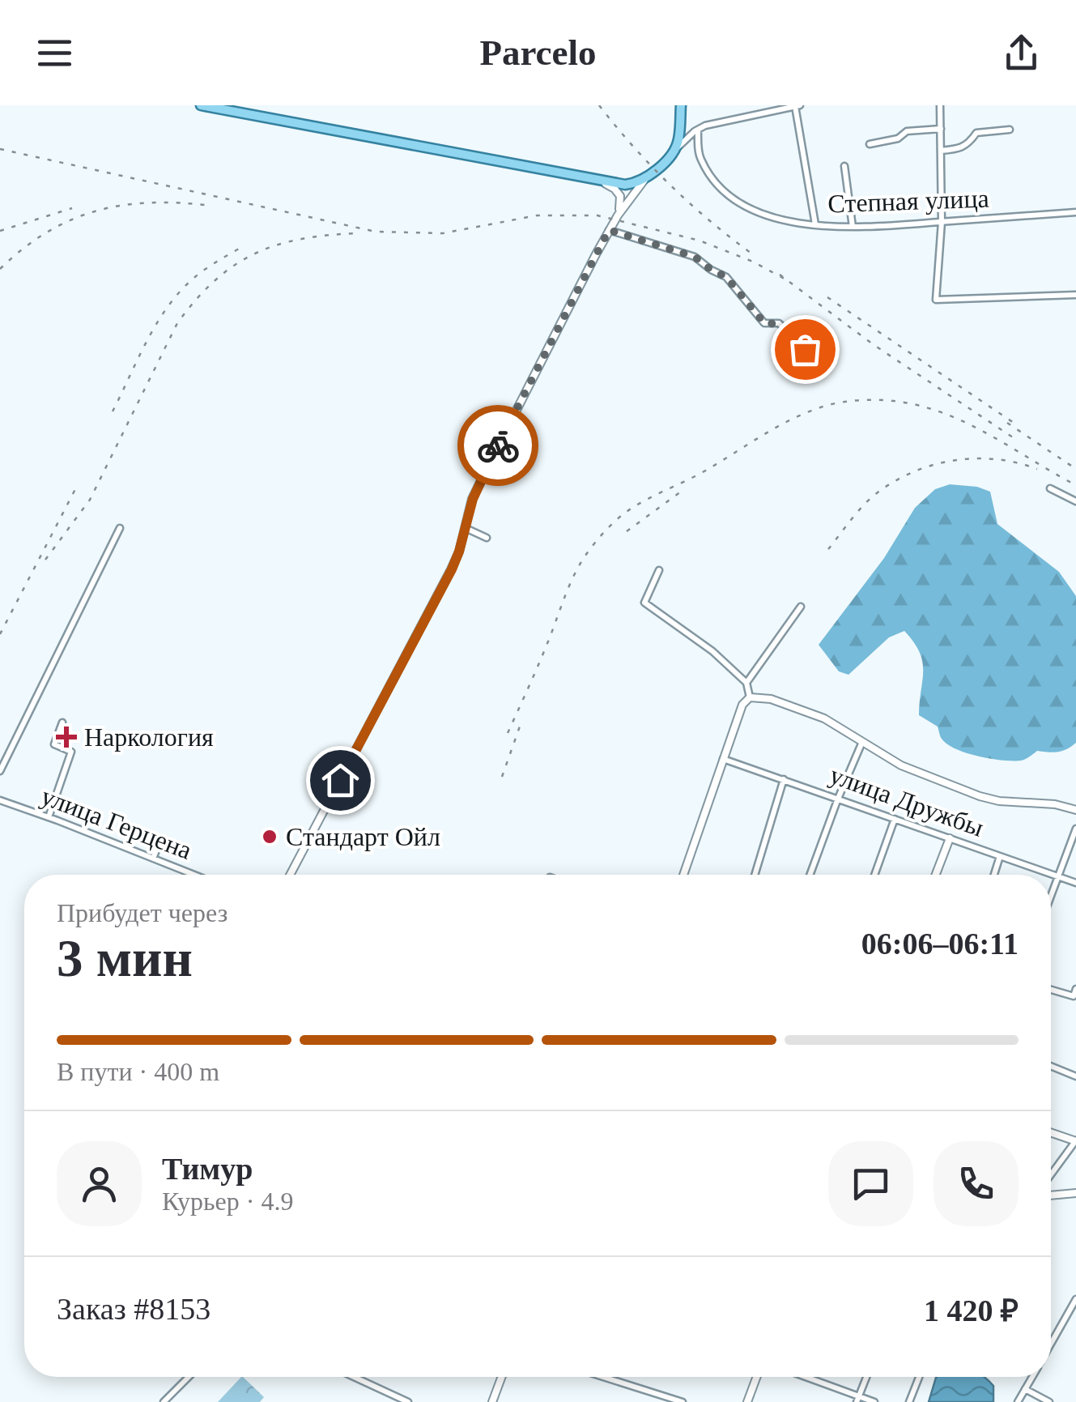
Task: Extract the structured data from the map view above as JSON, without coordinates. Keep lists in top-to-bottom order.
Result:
{
  "streets": {
    "street": ["Степная улица", "улица Дружбы", "улица Герцена"]
  },
  "places": {
    "health": ["Наркология"],
    "other": ["Стандарт Ойл"]
  },
  "page": {
    "header": "Parcelo",
    "heading": ["3 мин", "Прибудет через", "06:06–06:11"],
    "panel": [
      "Тимур",
      "Курьер · 4.9",
      "Заказ #8153",
      "1 420 ₽"
    ],
    "bar": "В пути · 400 m"
  }
}
